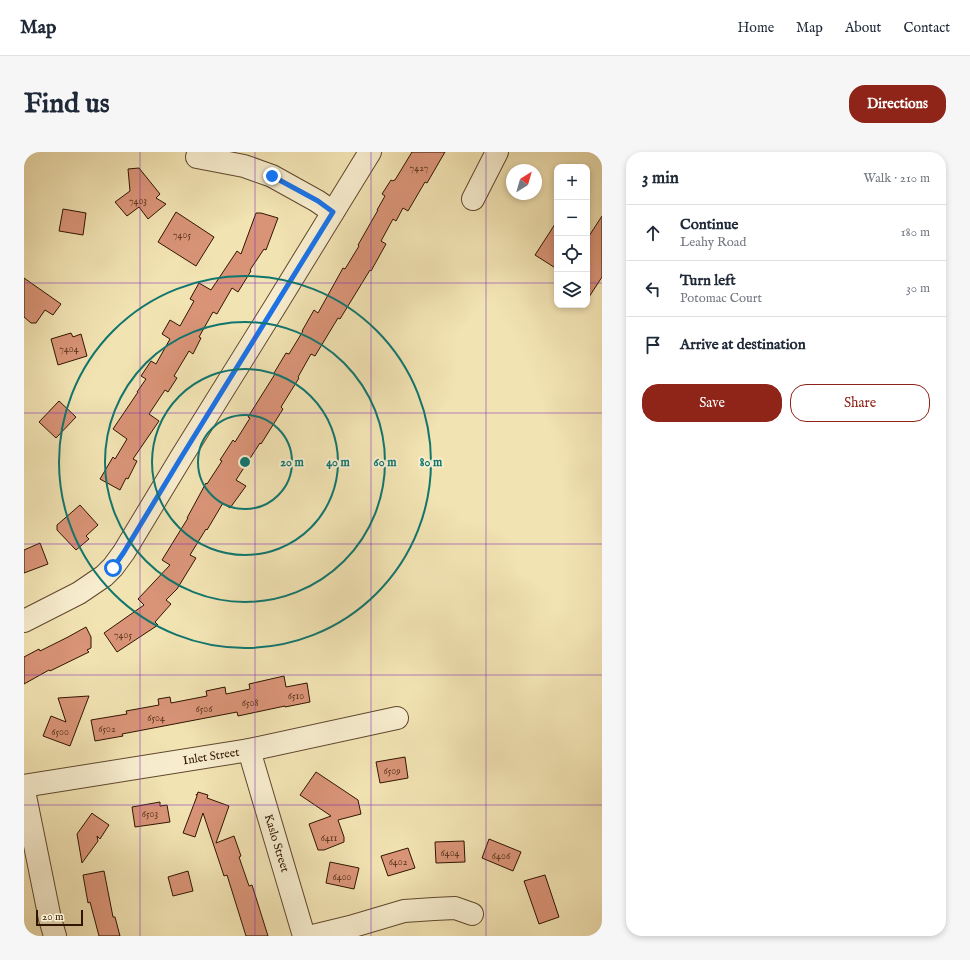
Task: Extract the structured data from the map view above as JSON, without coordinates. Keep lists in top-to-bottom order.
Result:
{
  "streets": {
    "street": ["Inlet Street", "Kaslo Street"]
  },
  "crossings": [
    ["Inlet Street", "Kaslo Street"]
  ],
  "house_numbers": [
    "7427",
    "7403",
    "7405",
    "7404",
    "7405",
    "6510",
    "6508",
    "6506",
    "6504",
    "6502",
    "6500",
    "6509",
    "6503",
    "6411",
    "6404",
    "6406",
    "6402",
    "6400"
  ],
  "scale_bar": "20 m",
  "north": "top right",
  "page": {
    "header": "Map",
    "nav": [
      "Home",
      "Map",
      "About",
      "Contact"
    ],
    "buttons": [
      "Directions",
      ["Save", "Share"]
    ],
    "title": "Find us",
    "heading": ["3 min", "Walk · 210 m"],
    "map_buttons": ["+", "−"],
    "list": [
      ["Continue", "Leahy Road", "180 m"],
      ["Turn left", "Potomac Court", "30 m"],
      "Arrive at destination"
    ],
    "scale": "20 m"
  },
  "rings": [
    "20 m",
    "40 m",
    "60 m",
    "80 m"
  ]
}
